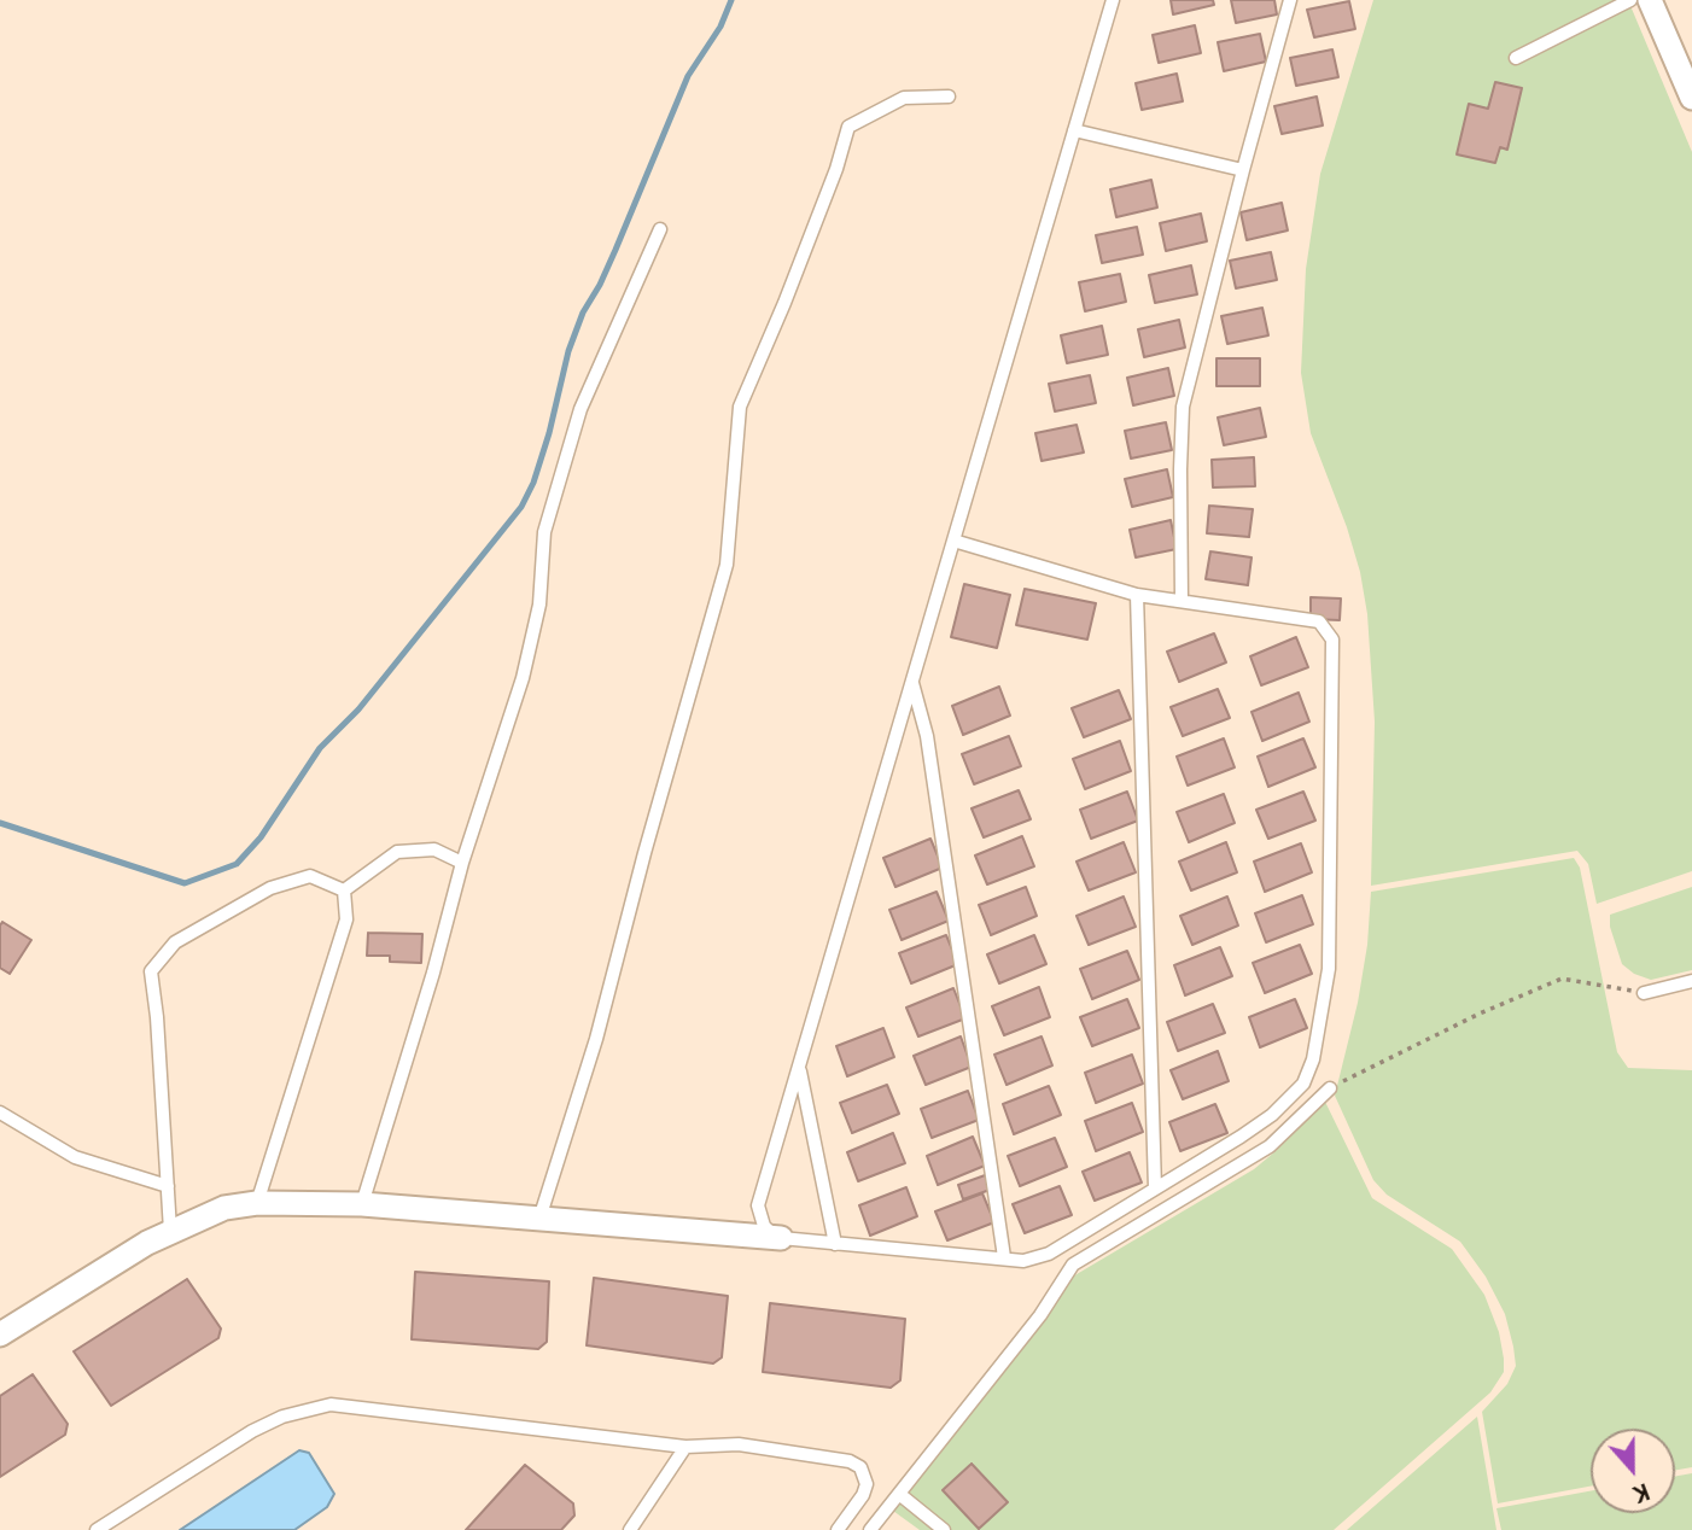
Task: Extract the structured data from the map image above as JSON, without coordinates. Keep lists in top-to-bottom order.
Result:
{
  "north": "bottom"
}
